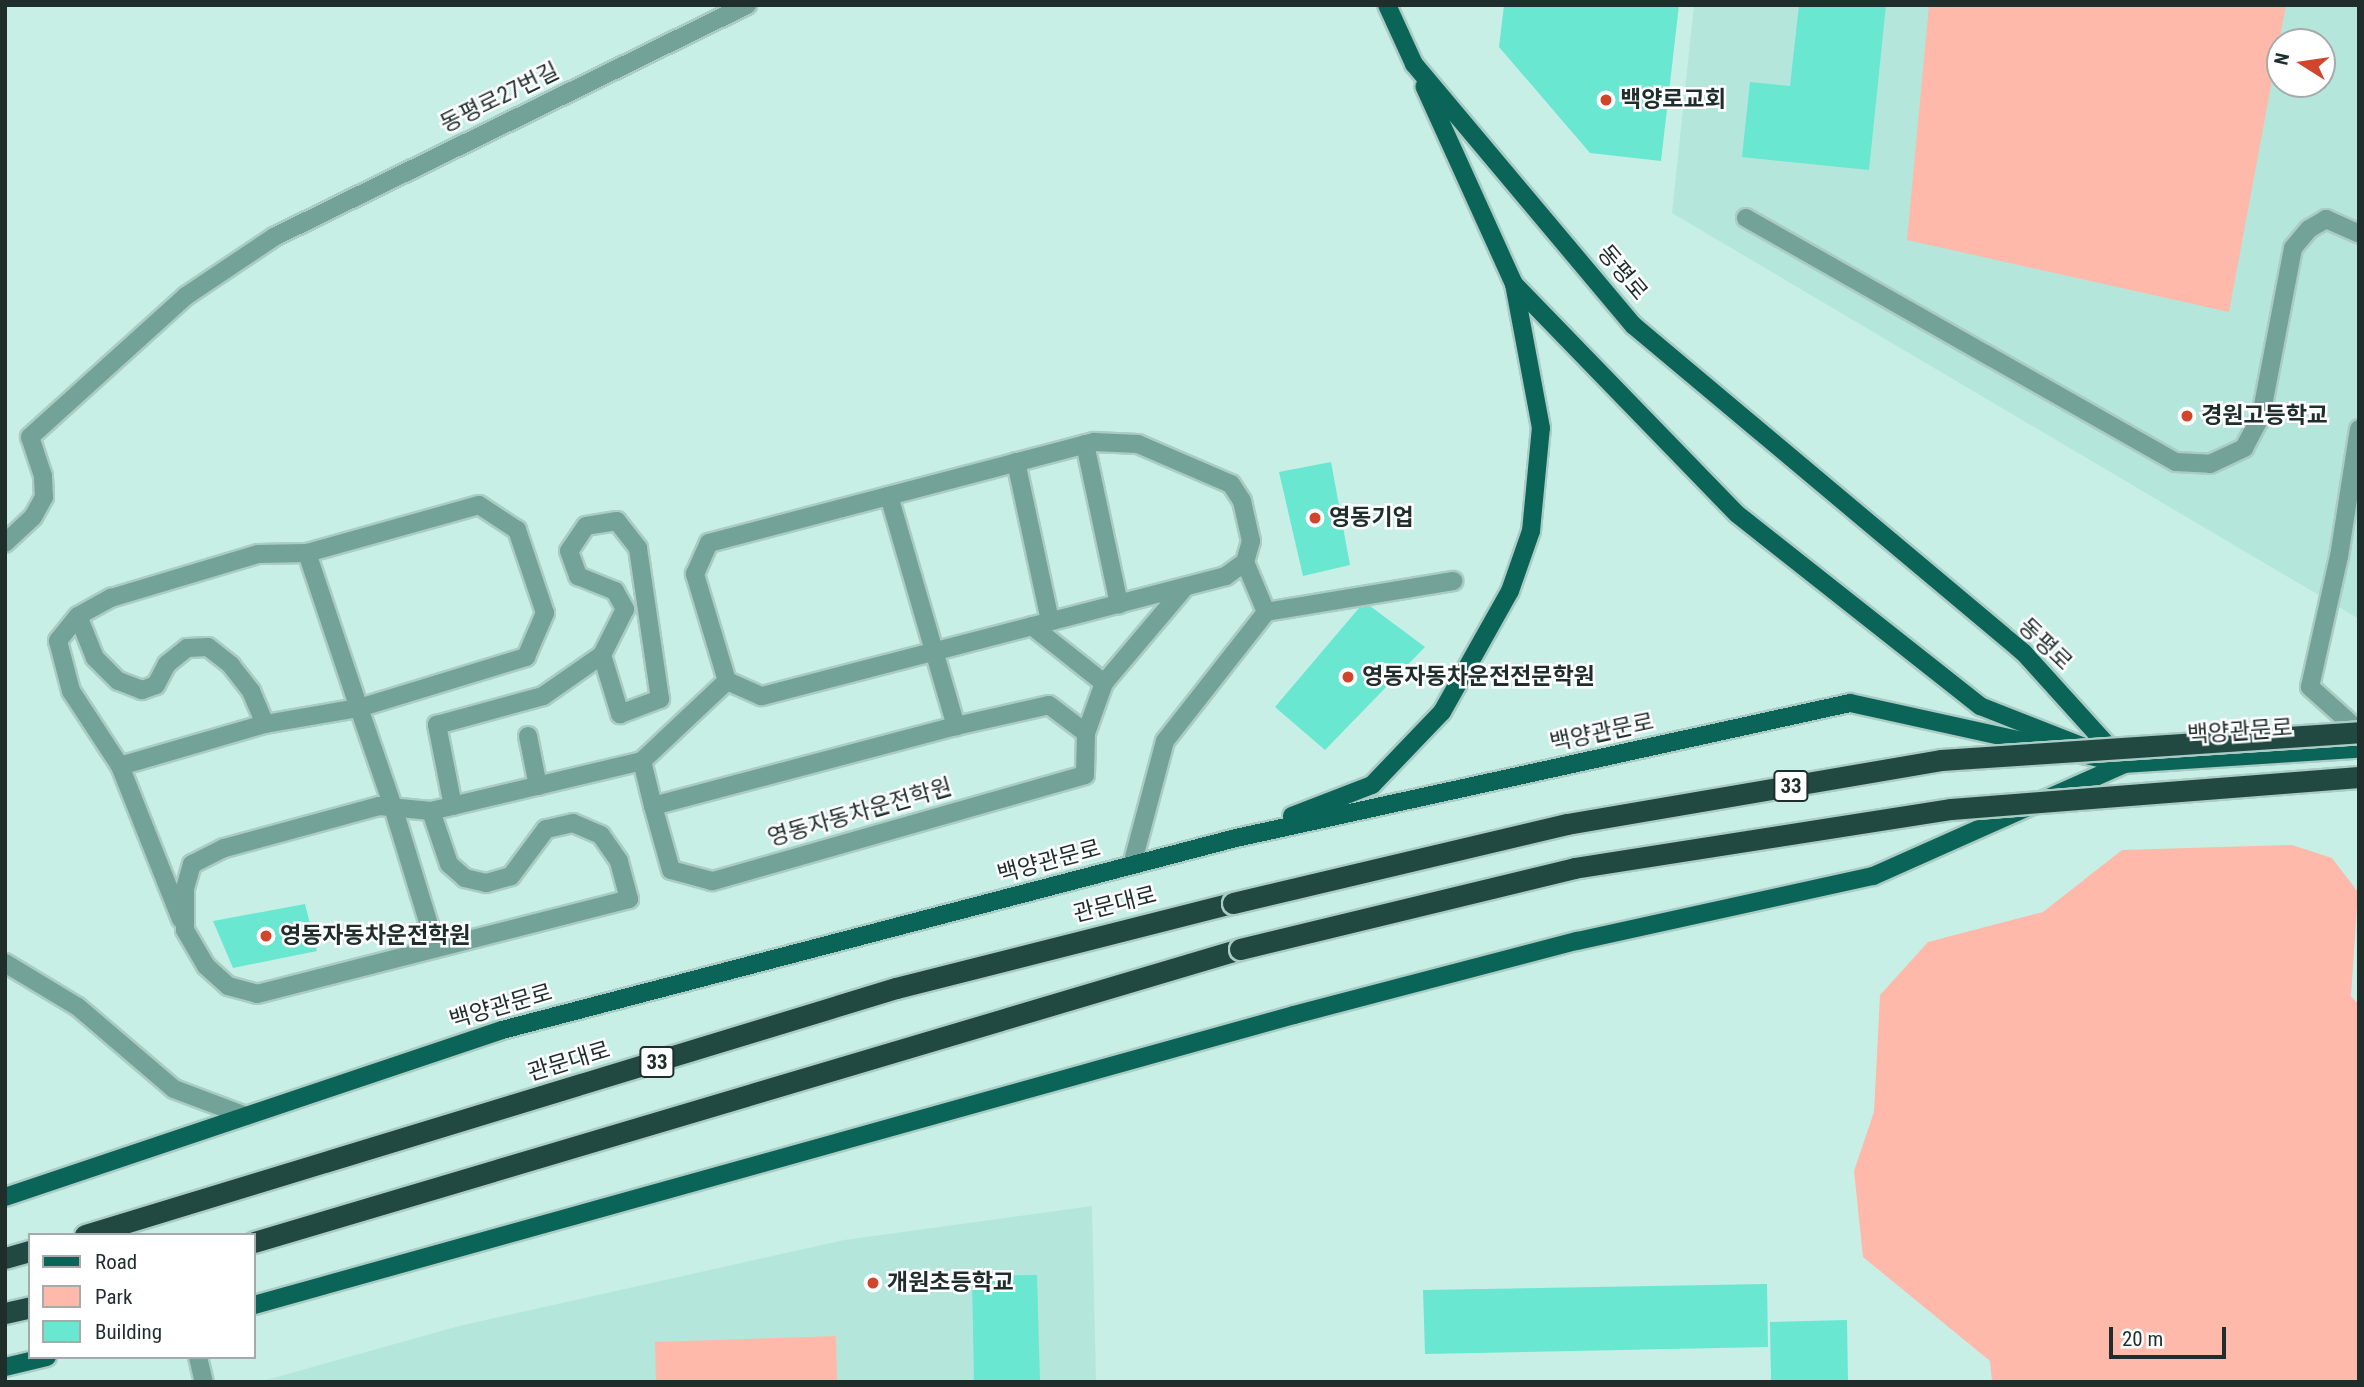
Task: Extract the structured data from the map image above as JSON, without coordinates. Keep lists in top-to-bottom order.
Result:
{
  "streets": {
    "highway": ["33", "관문대로"],
    "main road": ["동평로", "백양관문로"],
    "street": ["동평로27번길", "영동자동차운전학원"]
  },
  "crossings": [
    ["동평로", "백양관문로"]
  ],
  "places": [
    "백양로교회",
    "경원고등학교",
    "영동기업",
    "영동자동차운전전문학원",
    "영동자동차운전학원",
    "개원초등학교"
  ],
  "legend": ["Road", "Park", "Building"],
  "scale_bar": "20 m",
  "north": "left"
}
